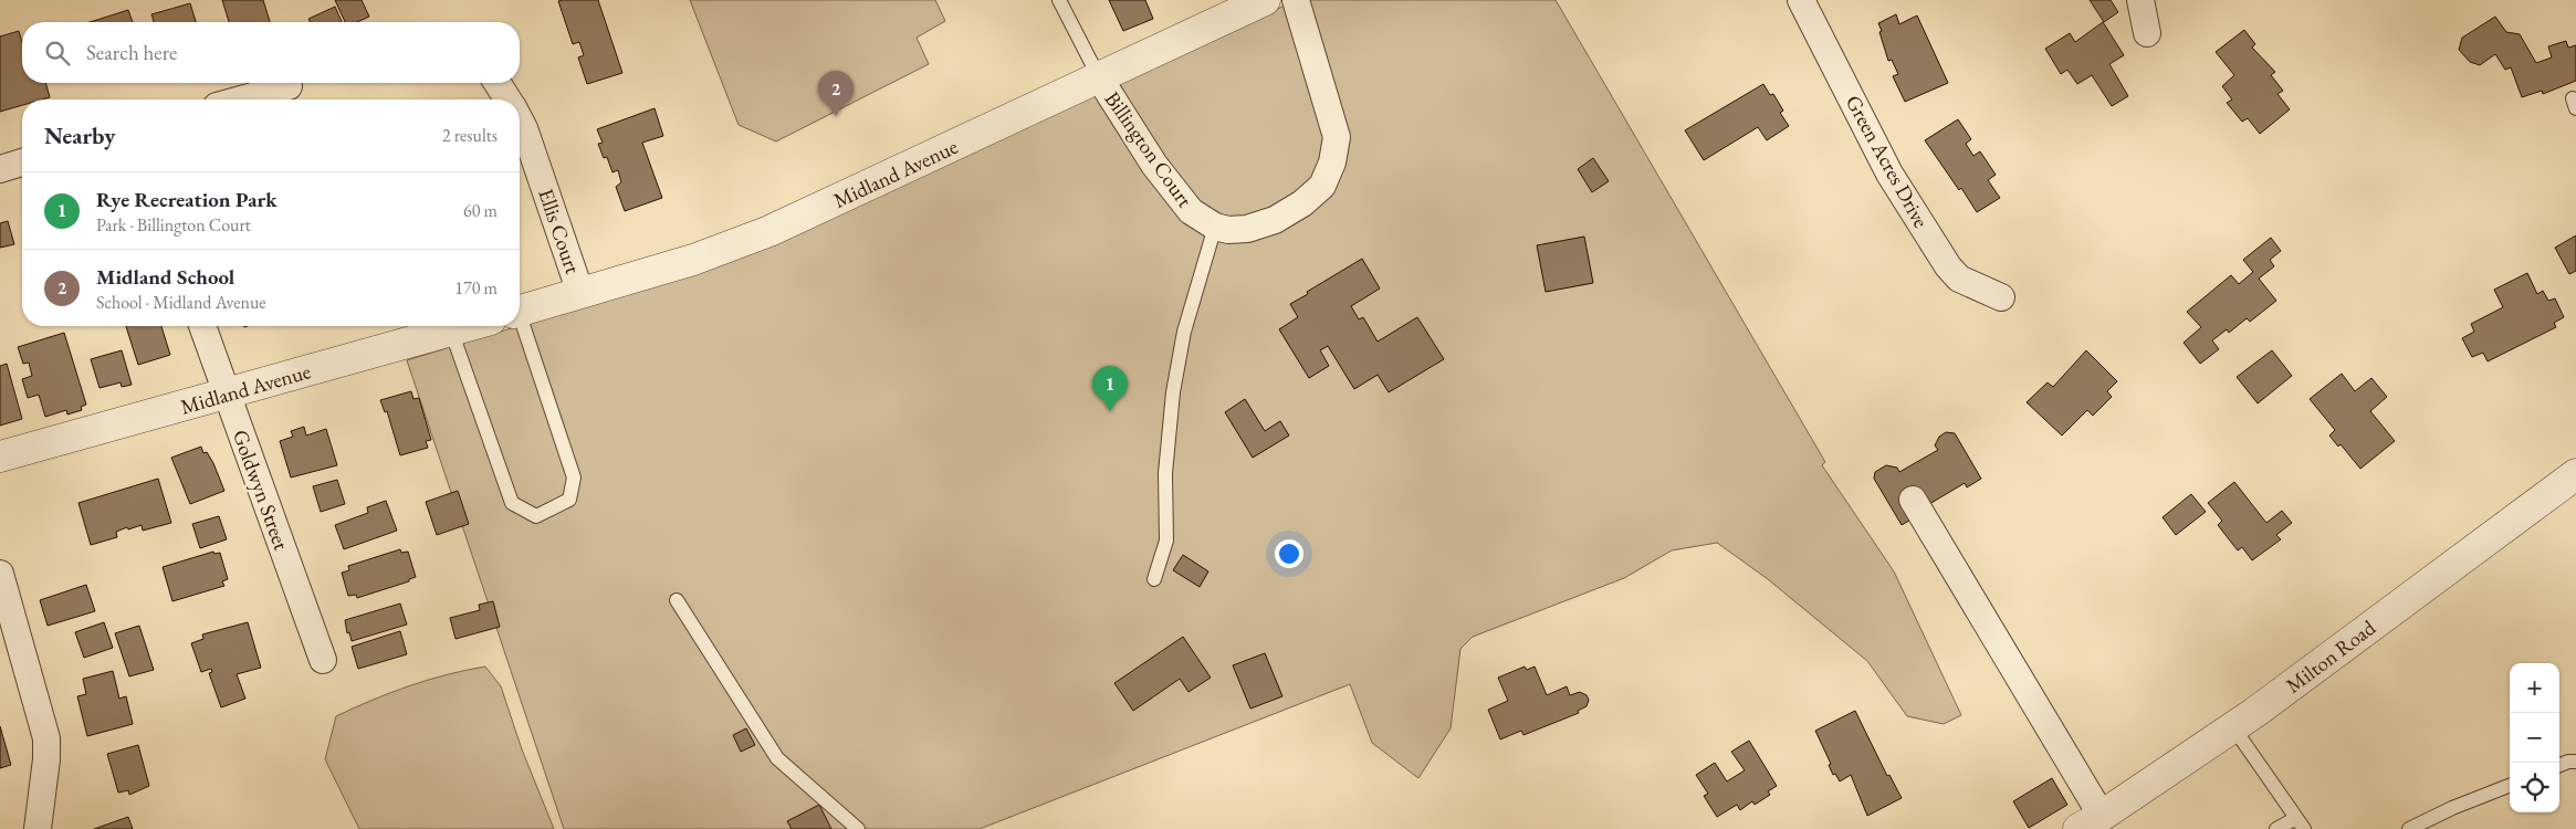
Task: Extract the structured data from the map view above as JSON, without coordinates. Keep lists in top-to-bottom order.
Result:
{
  "streets": {
    "street": [
      "Billington Court",
      "Green Acres Drive",
      "Midland Avenue",
      "Ellis Court",
      "Goldwyn Street",
      "Milton Road"
    ]
  },
  "crossings": [
    ["Billington Court", "Midland Avenue"],
    ["Midland Avenue", "Ellis Court"],
    ["Midland Avenue", "Goldwyn Street"]
  ],
  "page": {
    "search": "Search here",
    "pins": ["2", "1"],
    "heading": ["Nearby", "2 results"],
    "list": [
      {
        "mark": "1",
        "name": "Rye Recreation Park",
        "note": "Park · Billington Court",
        "value": "60 m"
      },
      {
        "mark": "2",
        "name": "Midland School",
        "note": "School · Midland Avenue",
        "value": "170 m"
      }
    ],
    "map_buttons": ["+", "−"]
  }
}
